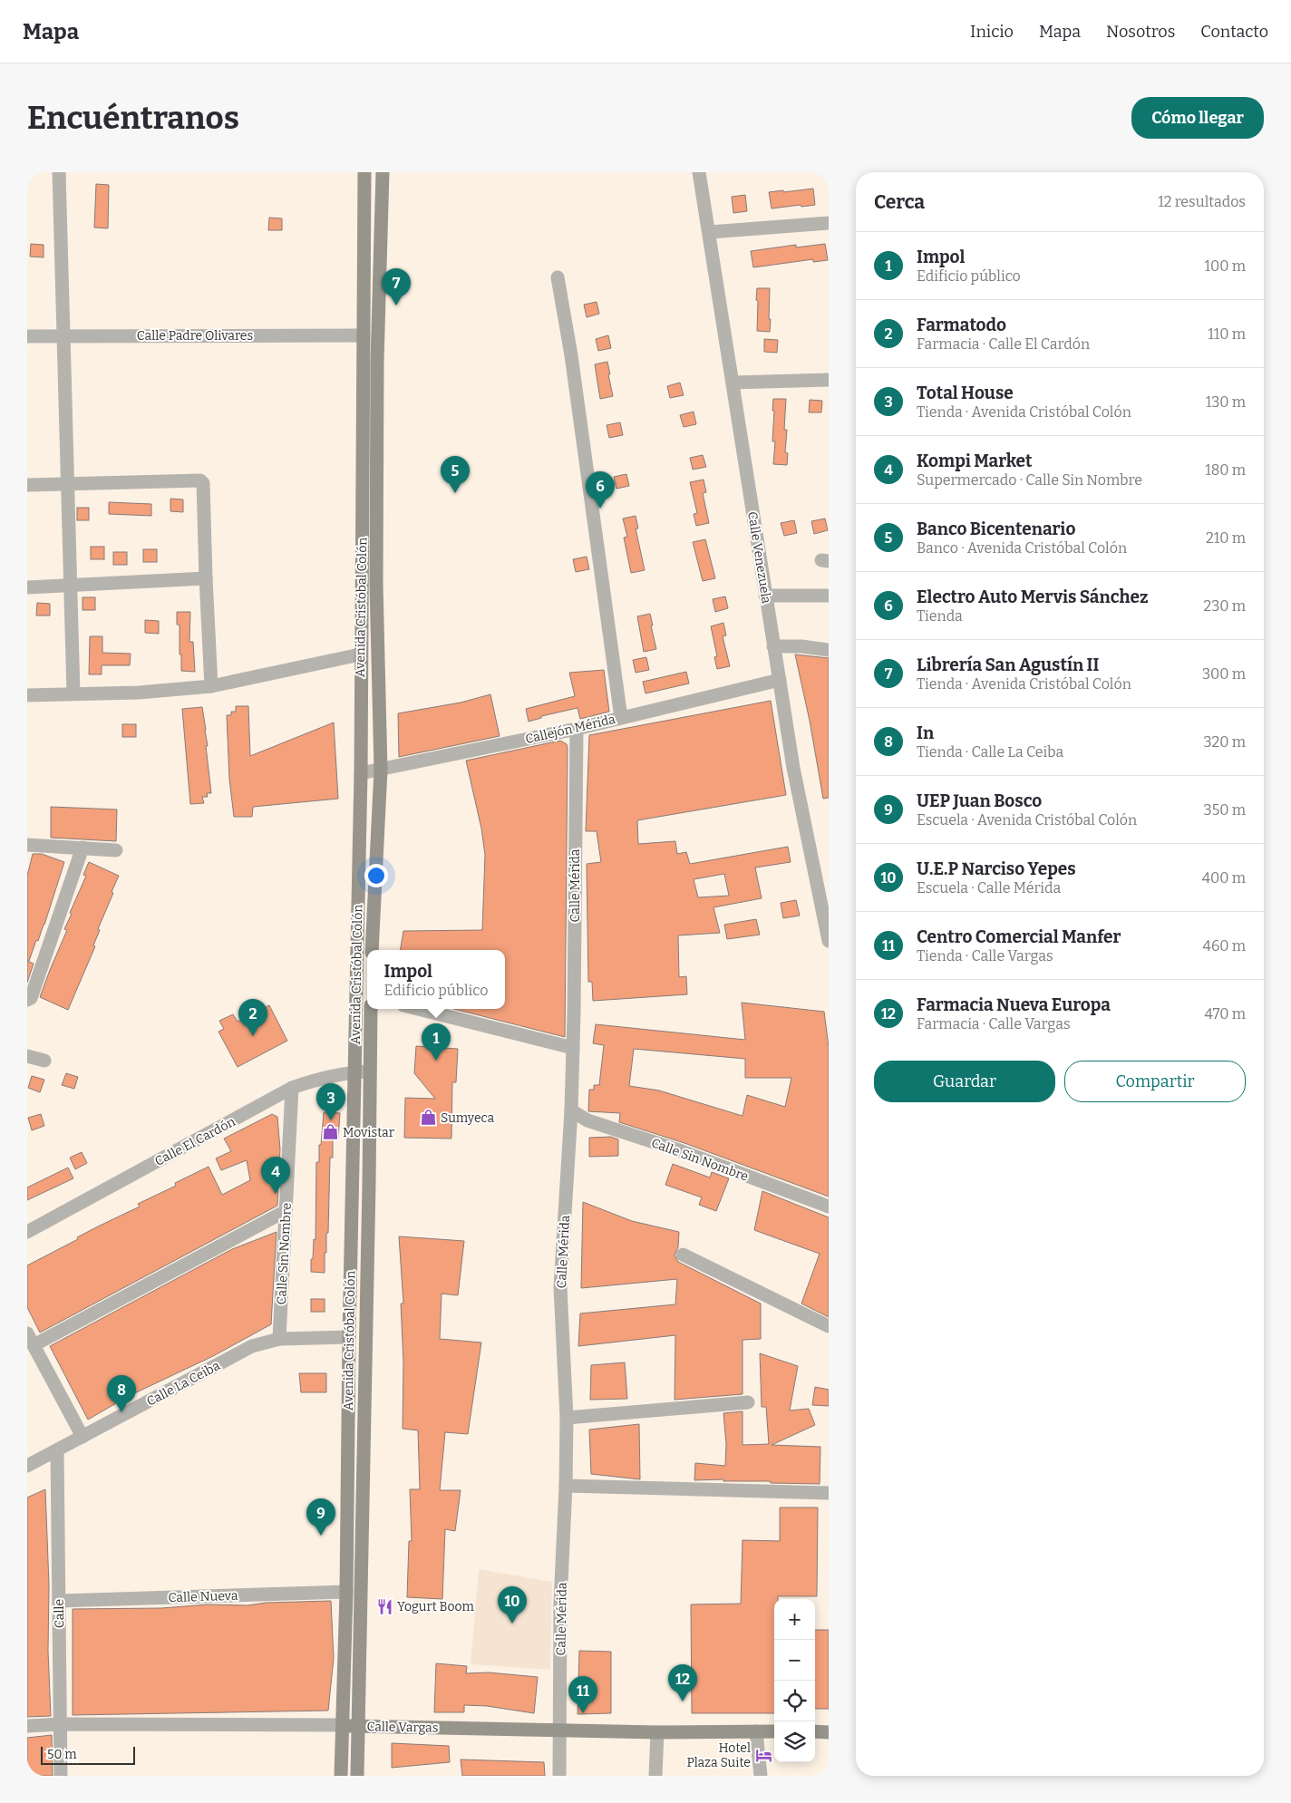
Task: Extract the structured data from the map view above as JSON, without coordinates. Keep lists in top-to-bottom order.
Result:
{
  "streets": {
    "street": [
      "Calle Padre Olivares",
      "Calle Venezuela",
      "Avenida Cristóbal Colón",
      "Callejón Mérida",
      "Calle Mérida",
      "Calle El Cardón",
      "Calle Sin Nombre",
      "Calle La Ceiba",
      "Calle Nueva",
      "Calle",
      "Calle Vargas"
    ]
  },
  "crossings": [
    ["Calle Padre Olivares", "Avenida Cristóbal Colón"],
    ["Calle Venezuela", "Callejón Mérida"],
    ["Avenida Cristóbal Colón", "Callejón Mérida"],
    ["Avenida Cristóbal Colón", "Calle El Cardón"],
    ["Avenida Cristóbal Colón", "Calle La Ceiba"],
    ["Avenida Cristóbal Colón", "Calle Nueva"],
    ["Avenida Cristóbal Colón", "Calle Vargas"],
    ["Callejón Mérida", "Calle Mérida"],
    ["Calle Mérida", "Calle Sin Nombre"],
    ["Calle Mérida", "Calle Vargas"],
    ["Calle El Cardón", "Calle Sin Nombre"],
    ["Calle Sin Nombre", "Calle La Ceiba"],
    ["Calle La Ceiba", "Calle"],
    ["Calle Nueva", "Calle"],
    ["Calle", "Calle Vargas"]
  ],
  "places": {
    "shop": ["Sumyeca", "Movistar"],
    "restaurant": ["Yogurt Boom"],
    "hotel": ["Hotel Plaza Suite"]
  },
  "scale_bar": "50 m",
  "page": {
    "header": "Mapa",
    "nav": [
      "Inicio",
      "Mapa",
      "Nosotros",
      "Contacto"
    ],
    "buttons": [
      "Cómo llegar",
      ["Guardar", "Compartir"]
    ],
    "title": "Encuéntranos",
    "heading": ["Cerca", "12 resultados"],
    "list": [
      {
        "mark": "1",
        "name": "Impol",
        "note": "Edificio público",
        "value": "100 m"
      },
      {
        "mark": "2",
        "name": "Farmatodo",
        "note": "Farmacia · Calle El Cardón",
        "value": "110 m"
      },
      {
        "mark": "3",
        "name": "Total House",
        "note": "Tienda · Avenida Cristóbal Colón",
        "value": "130 m"
      },
      {
        "mark": "4",
        "name": "Kompi Market",
        "note": "Supermercado · Calle Sin Nombre",
        "value": "180 m"
      },
      {
        "mark": "5",
        "name": "Banco Bicentenario",
        "note": "Banco · Avenida Cristóbal Colón",
        "value": "210 m"
      },
      {
        "mark": "6",
        "name": "Electro Auto Mervis Sánchez",
        "note": "Tienda",
        "value": "230 m"
      },
      {
        "mark": "7",
        "name": "Librería San Agustín II",
        "note": "Tienda · Avenida Cristóbal Colón",
        "value": "300 m"
      },
      {
        "mark": "8",
        "name": "In",
        "note": "Tienda · Calle La Ceiba",
        "value": "320 m"
      },
      {
        "mark": "9",
        "name": "UEP Juan Bosco",
        "note": "Escuela · Avenida Cristóbal Colón",
        "value": "350 m"
      },
      {
        "mark": "10",
        "name": "U.E.P Narciso Yepes",
        "note": "Escuela · Calle Mérida",
        "value": "400 m"
      },
      {
        "mark": "11",
        "name": "Centro Comercial Manfer",
        "note": "Tienda · Calle Vargas",
        "value": "460 m"
      },
      {
        "mark": "12",
        "name": "Farmacia Nueva Europa",
        "note": "Farmacia · Calle Vargas",
        "value": "470 m"
      }
    ],
    "pins": [
      "7",
      "5",
      "6",
      "2",
      "1",
      "3",
      "4",
      "8",
      "9",
      "10",
      "12",
      "11"
    ],
    "popup": ["Impol", "Edificio público"],
    "map_buttons": ["+", "−"],
    "scale": "50 m"
  }
}
